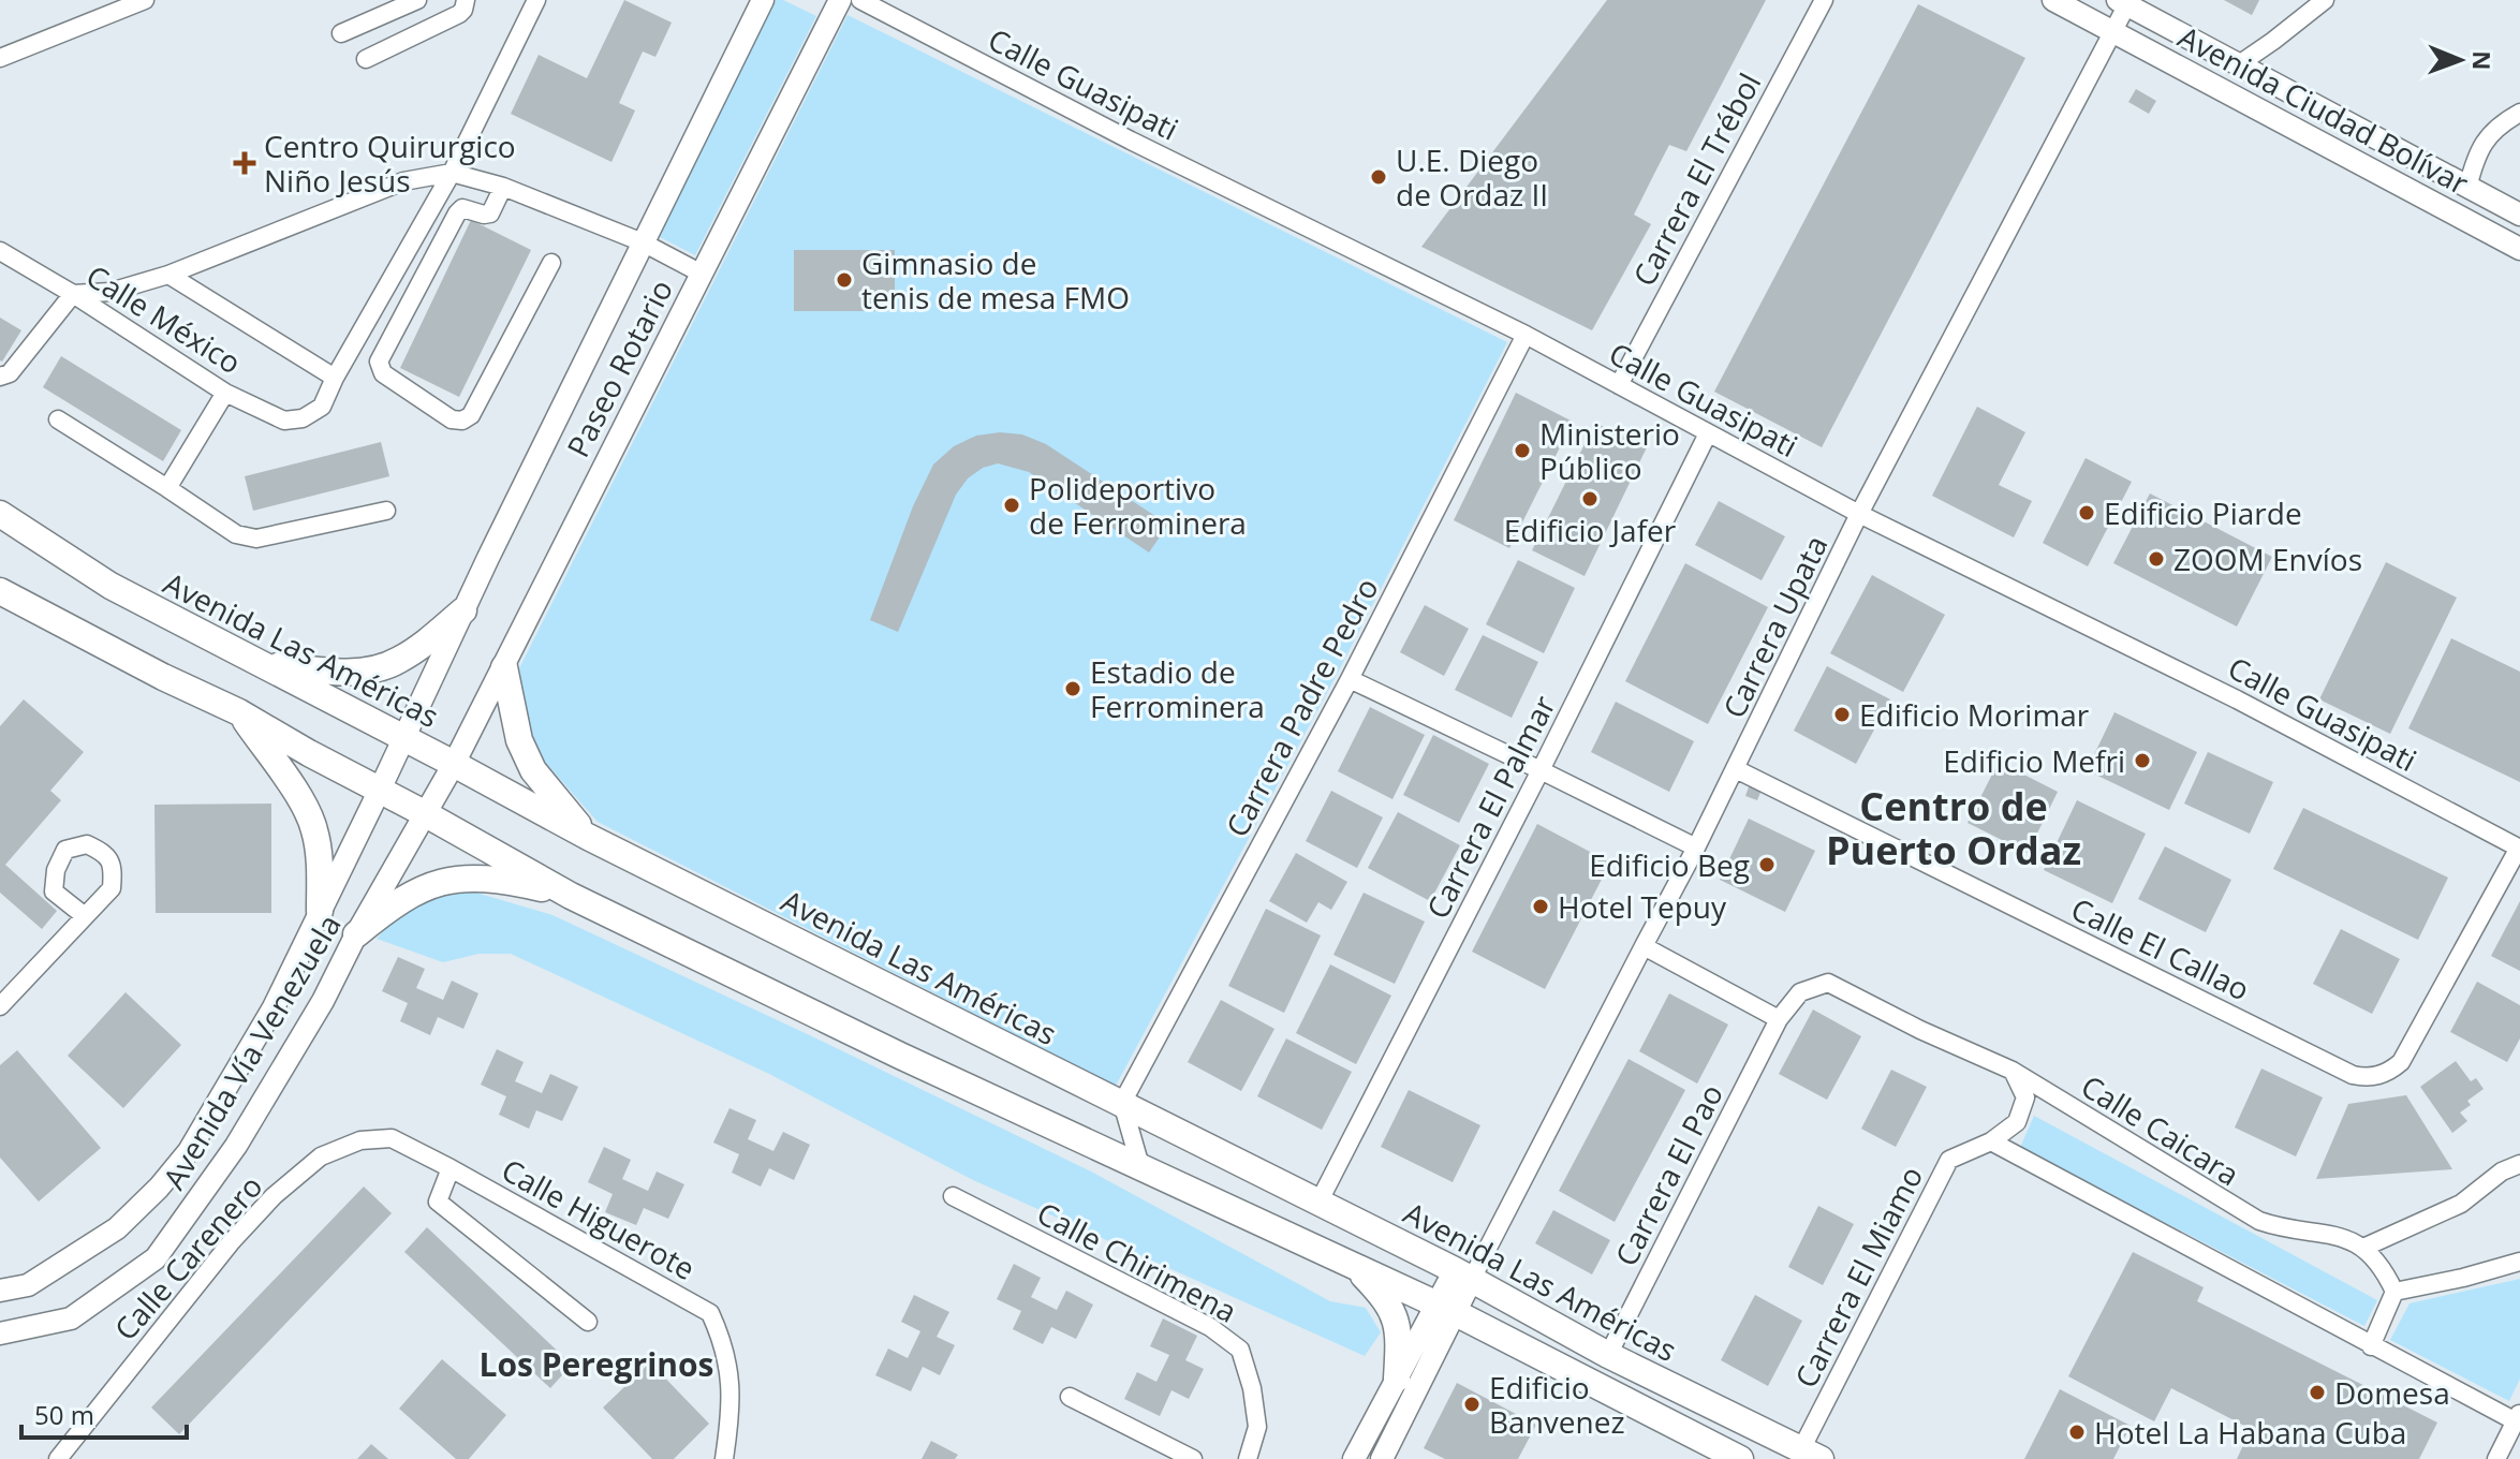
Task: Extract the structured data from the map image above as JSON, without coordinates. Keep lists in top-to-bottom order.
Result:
{
  "streets": {
    "main road": ["Avenida Las Américas"],
    "street": [
      "Calle Guasipati",
      "Avenida Ciudad Bolívar",
      "Carrera El Trébol",
      "Calle México",
      "Paseo Rotario",
      "Carrera Upata",
      "Carrera Padre Pedro",
      "Carrera El Palmar",
      "Calle El Callao",
      "Avenida Vía Venezuela",
      "Calle Caicara",
      "Carrera El Pao",
      "Calle Higuerote",
      "Calle Carenero",
      "Calle Chirimena",
      "Carrera El Miamo"
    ]
  },
  "crossings": [
    ["Calle Guasipati", "Carrera El Trébol"],
    ["Calle Guasipati", "Carrera Upata"],
    ["Calle Guasipati", "Carrera Padre Pedro"],
    ["Calle Guasipati", "Carrera El Palmar"],
    ["Calle Guasipati", "Calle El Callao"],
    ["Avenida Ciudad Bolívar", "Carrera Upata"],
    ["Paseo Rotario", "Avenida Las Américas"],
    ["Paseo Rotario", "Avenida Vía Venezuela"],
    ["Carrera Upata", "Avenida Las Américas"],
    ["Carrera Upata", "Calle El Callao"],
    ["Avenida Las Américas", "Carrera Padre Pedro"],
    ["Avenida Las Américas", "Carrera El Palmar"],
    ["Avenida Las Américas", "Avenida Vía Venezuela"],
    ["Avenida Las Américas", "Carrera El Pao"],
    ["Avenida Las Américas", "Carrera El Miamo"],
    ["Calle Caicara", "Carrera El Pao"],
    ["Calle Higuerote", "Calle Carenero"]
  ],
  "districts": ["Centro de Puerto Ordaz", "Los Peregrinos"],
  "places": {
    "health": ["Centro Quirurgico Niño Jesús"],
    "other": [
      "U.E. Diego de Ordaz II",
      "Gimnasio de tenis de mesa FMO",
      "Ministerio Público",
      "Edificio Jafer",
      "Polideportivo de Ferrominera",
      "Edificio Piarde",
      "ZOOM Envíos",
      "Estadio de Ferrominera",
      "Edificio Morimar",
      "Edificio Mefri",
      "Edificio Beg",
      "Hotel Tepuy",
      "Domesa",
      "Edificio Banvenez",
      "Hotel La Habana Cuba"
    ]
  },
  "scale_bar": "50 m",
  "north": "right"
}
